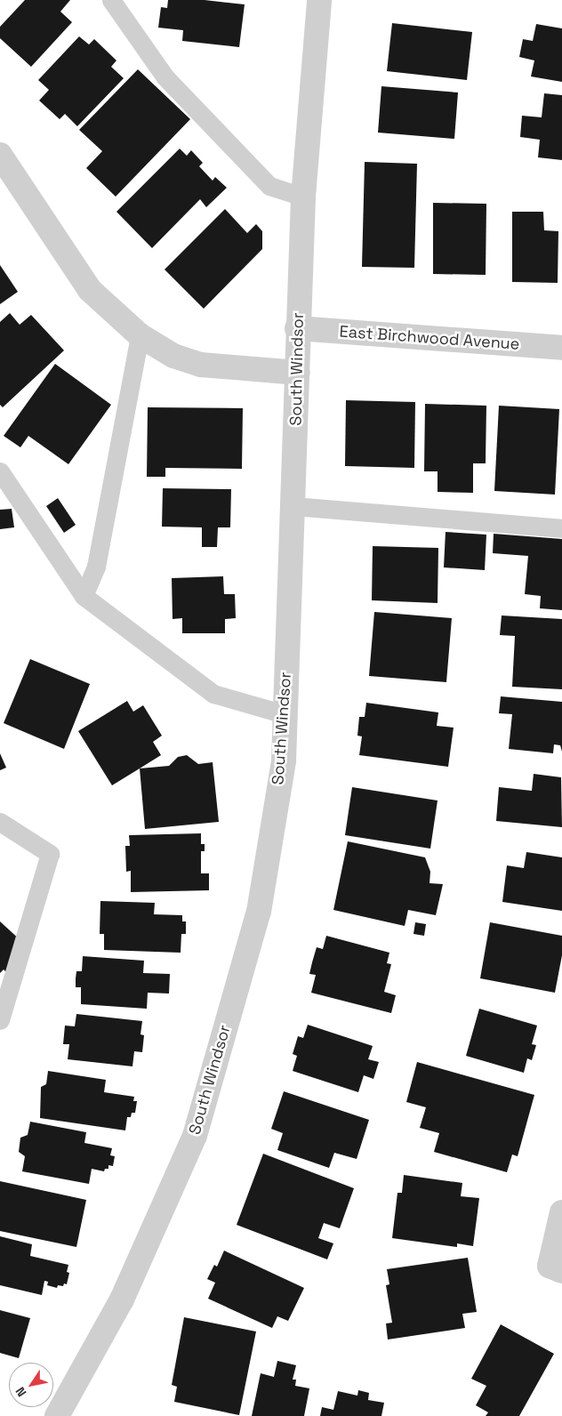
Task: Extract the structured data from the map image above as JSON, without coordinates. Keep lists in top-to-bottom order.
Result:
{
  "streets": {
    "street": ["East Birchwood Avenue", "South Windsor"]
  },
  "crossings": [
    ["East Birchwood Avenue", "South Windsor"]
  ],
  "north": "bottom left"
}
